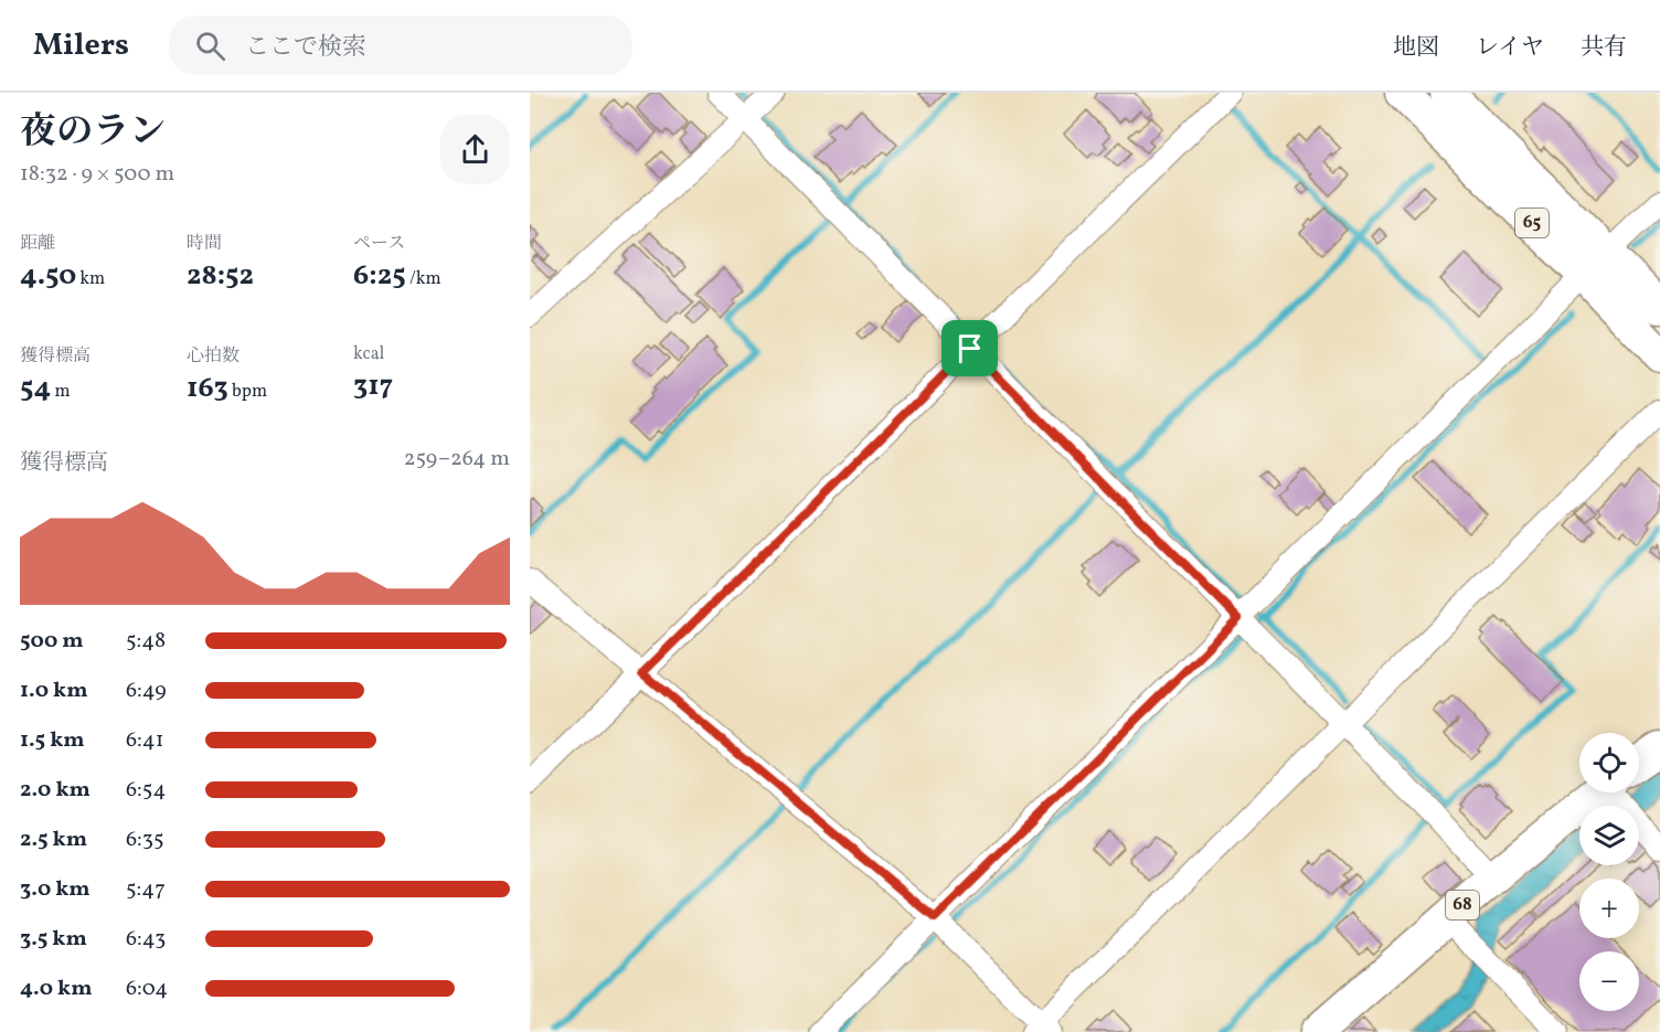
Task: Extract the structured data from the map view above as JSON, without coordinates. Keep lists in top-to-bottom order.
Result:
{
  "streets": {
    "main road": ["65", "68"]
  },
  "page": {
    "header": "Milers",
    "search": "ここで検索",
    "nav": ["地図", "レイヤ", "共有"],
    "heading": ["夜のラン", "18:32 · 9 × 500 m"],
    "stats": [
      ["距離", "4.50 km"],
      ["時間", "28:52"],
      ["ペース", "6:25 /km"],
      ["獲得標高", "54 m"],
      ["心拍数", "163 bpm"],
      ["kcal", "317"]
    ],
    "chart": ["獲得標高", "259–264 m"],
    "list": [
      {
        "name": "500 m",
        "note": "5:48"
      },
      {
        "name": "1.0 km",
        "note": "6:49"
      },
      {
        "name": "1.5 km",
        "note": "6:41"
      },
      {
        "name": "2.0 km",
        "note": "6:54"
      },
      {
        "name": "2.5 km",
        "note": "6:35"
      },
      {
        "name": "3.0 km",
        "note": "5:47"
      },
      {
        "name": "3.5 km",
        "note": "6:43"
      },
      {
        "name": "4.0 km",
        "note": "6:04"
      }
    ],
    "map_buttons": ["+", "−"]
  }
}
